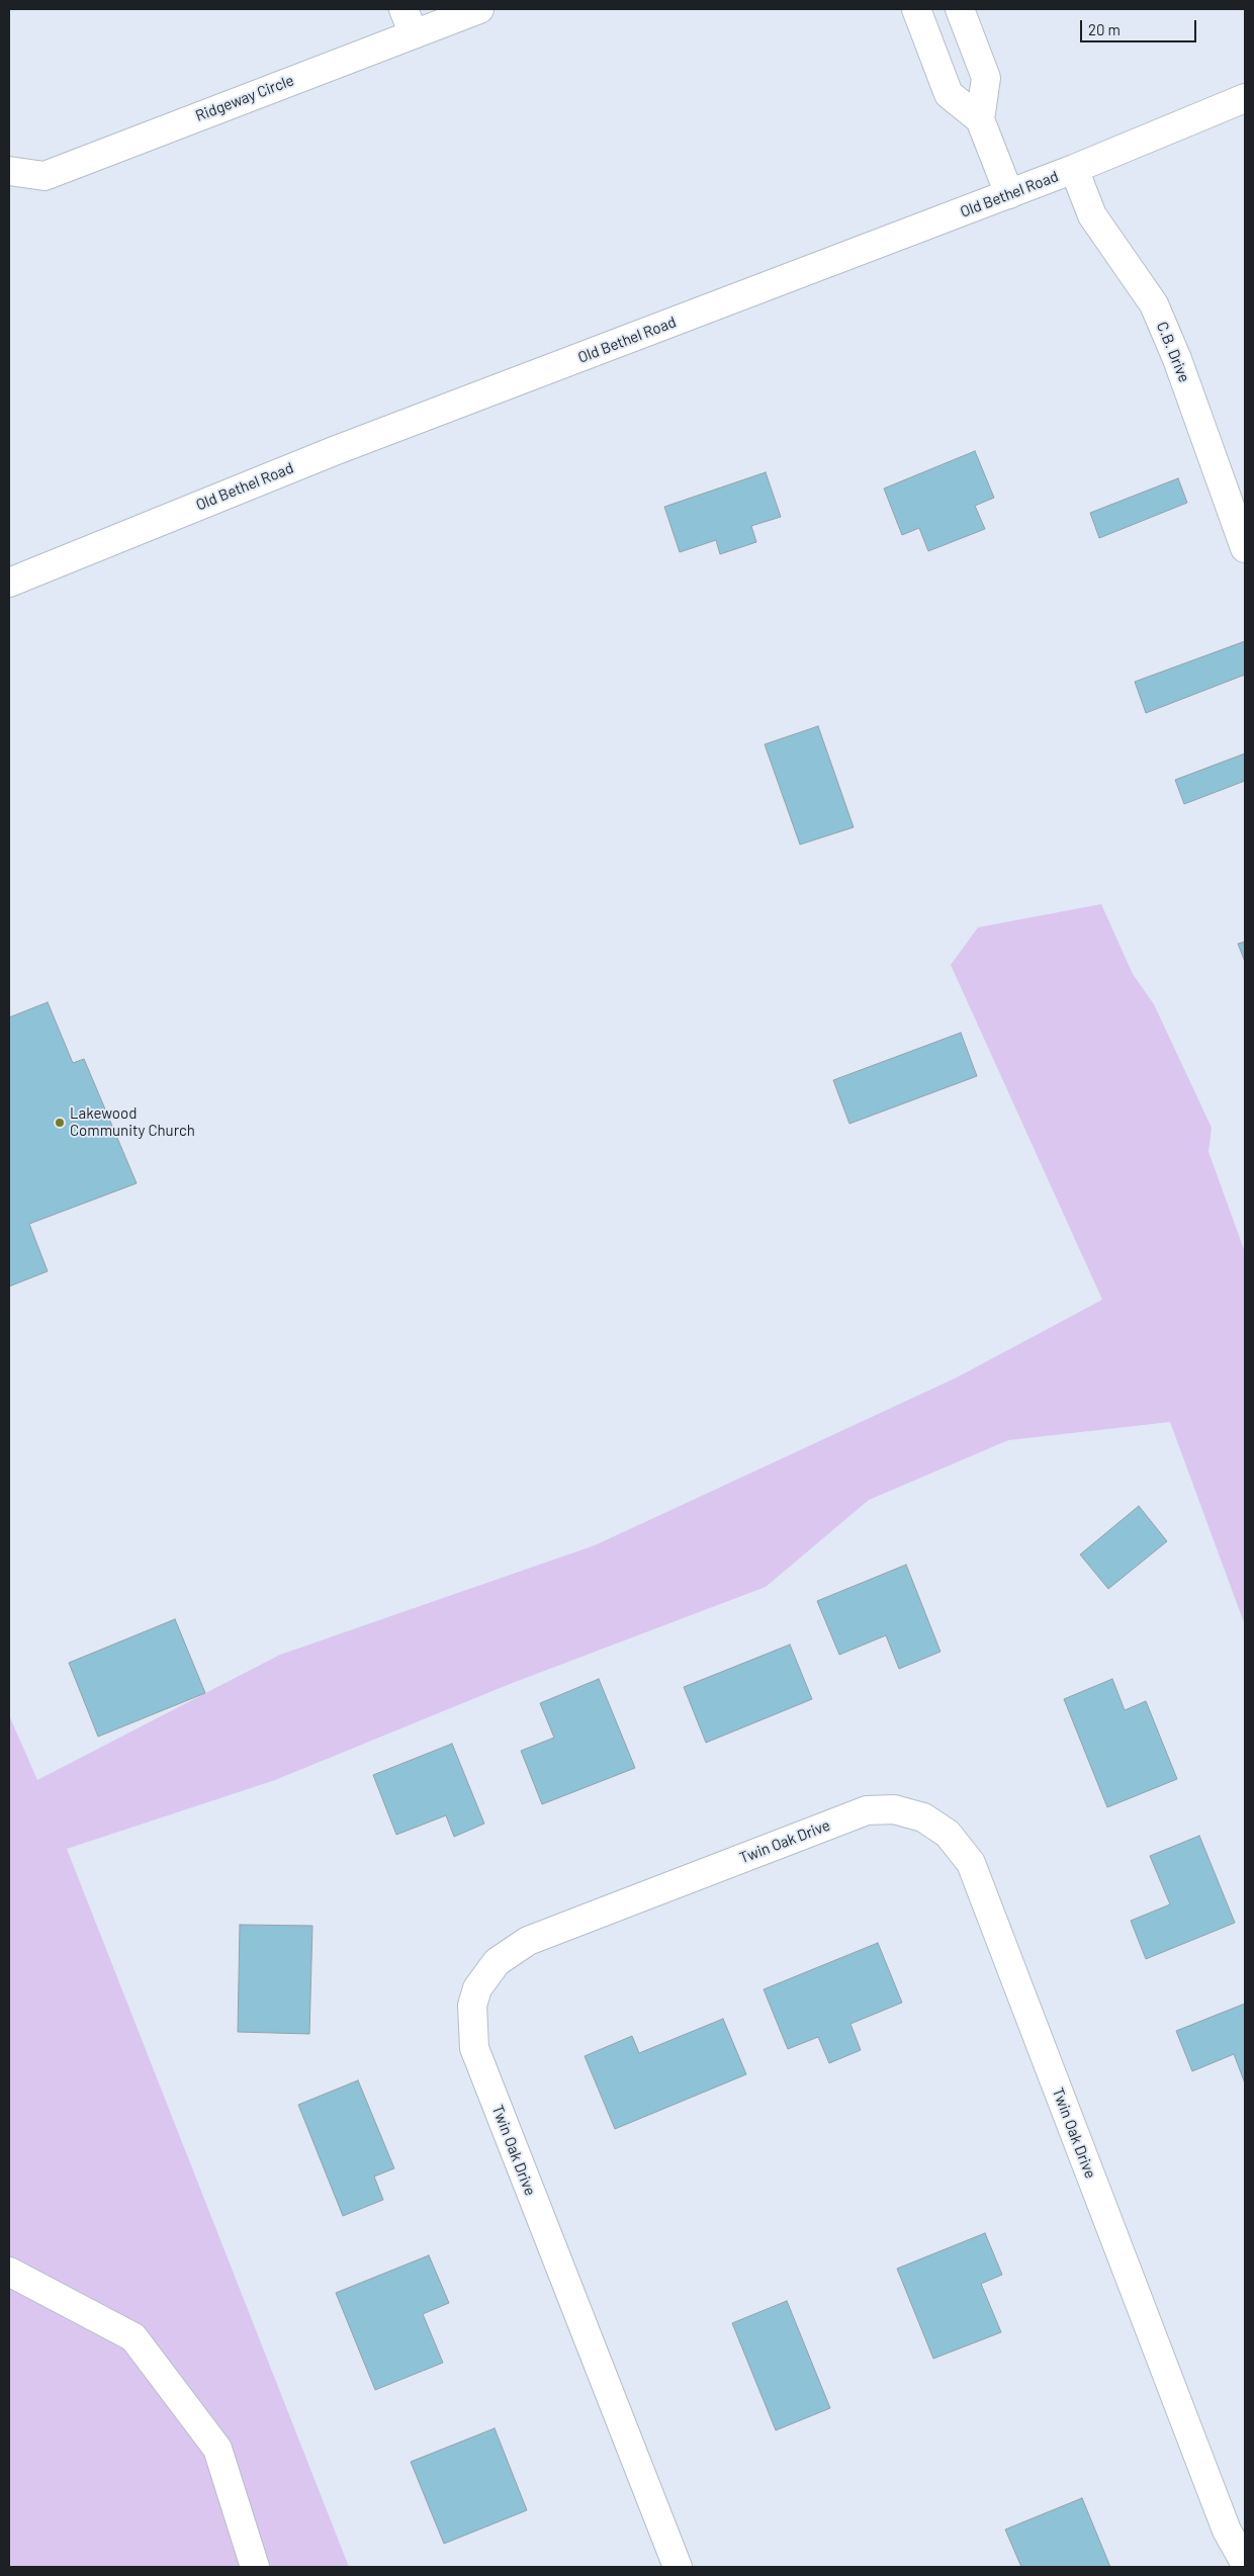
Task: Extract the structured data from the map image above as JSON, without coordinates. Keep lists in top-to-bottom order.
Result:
{
  "streets": {
    "street": [
      "Ridgeway Circle",
      "Old Bethel Road",
      "C.B. Drive",
      "Twin Oak Drive"
    ]
  },
  "crossings": [
    ["Old Bethel Road", "C.B. Drive"]
  ],
  "places": ["Lakewood Community Church"],
  "scale_bar": "20 m"
}
